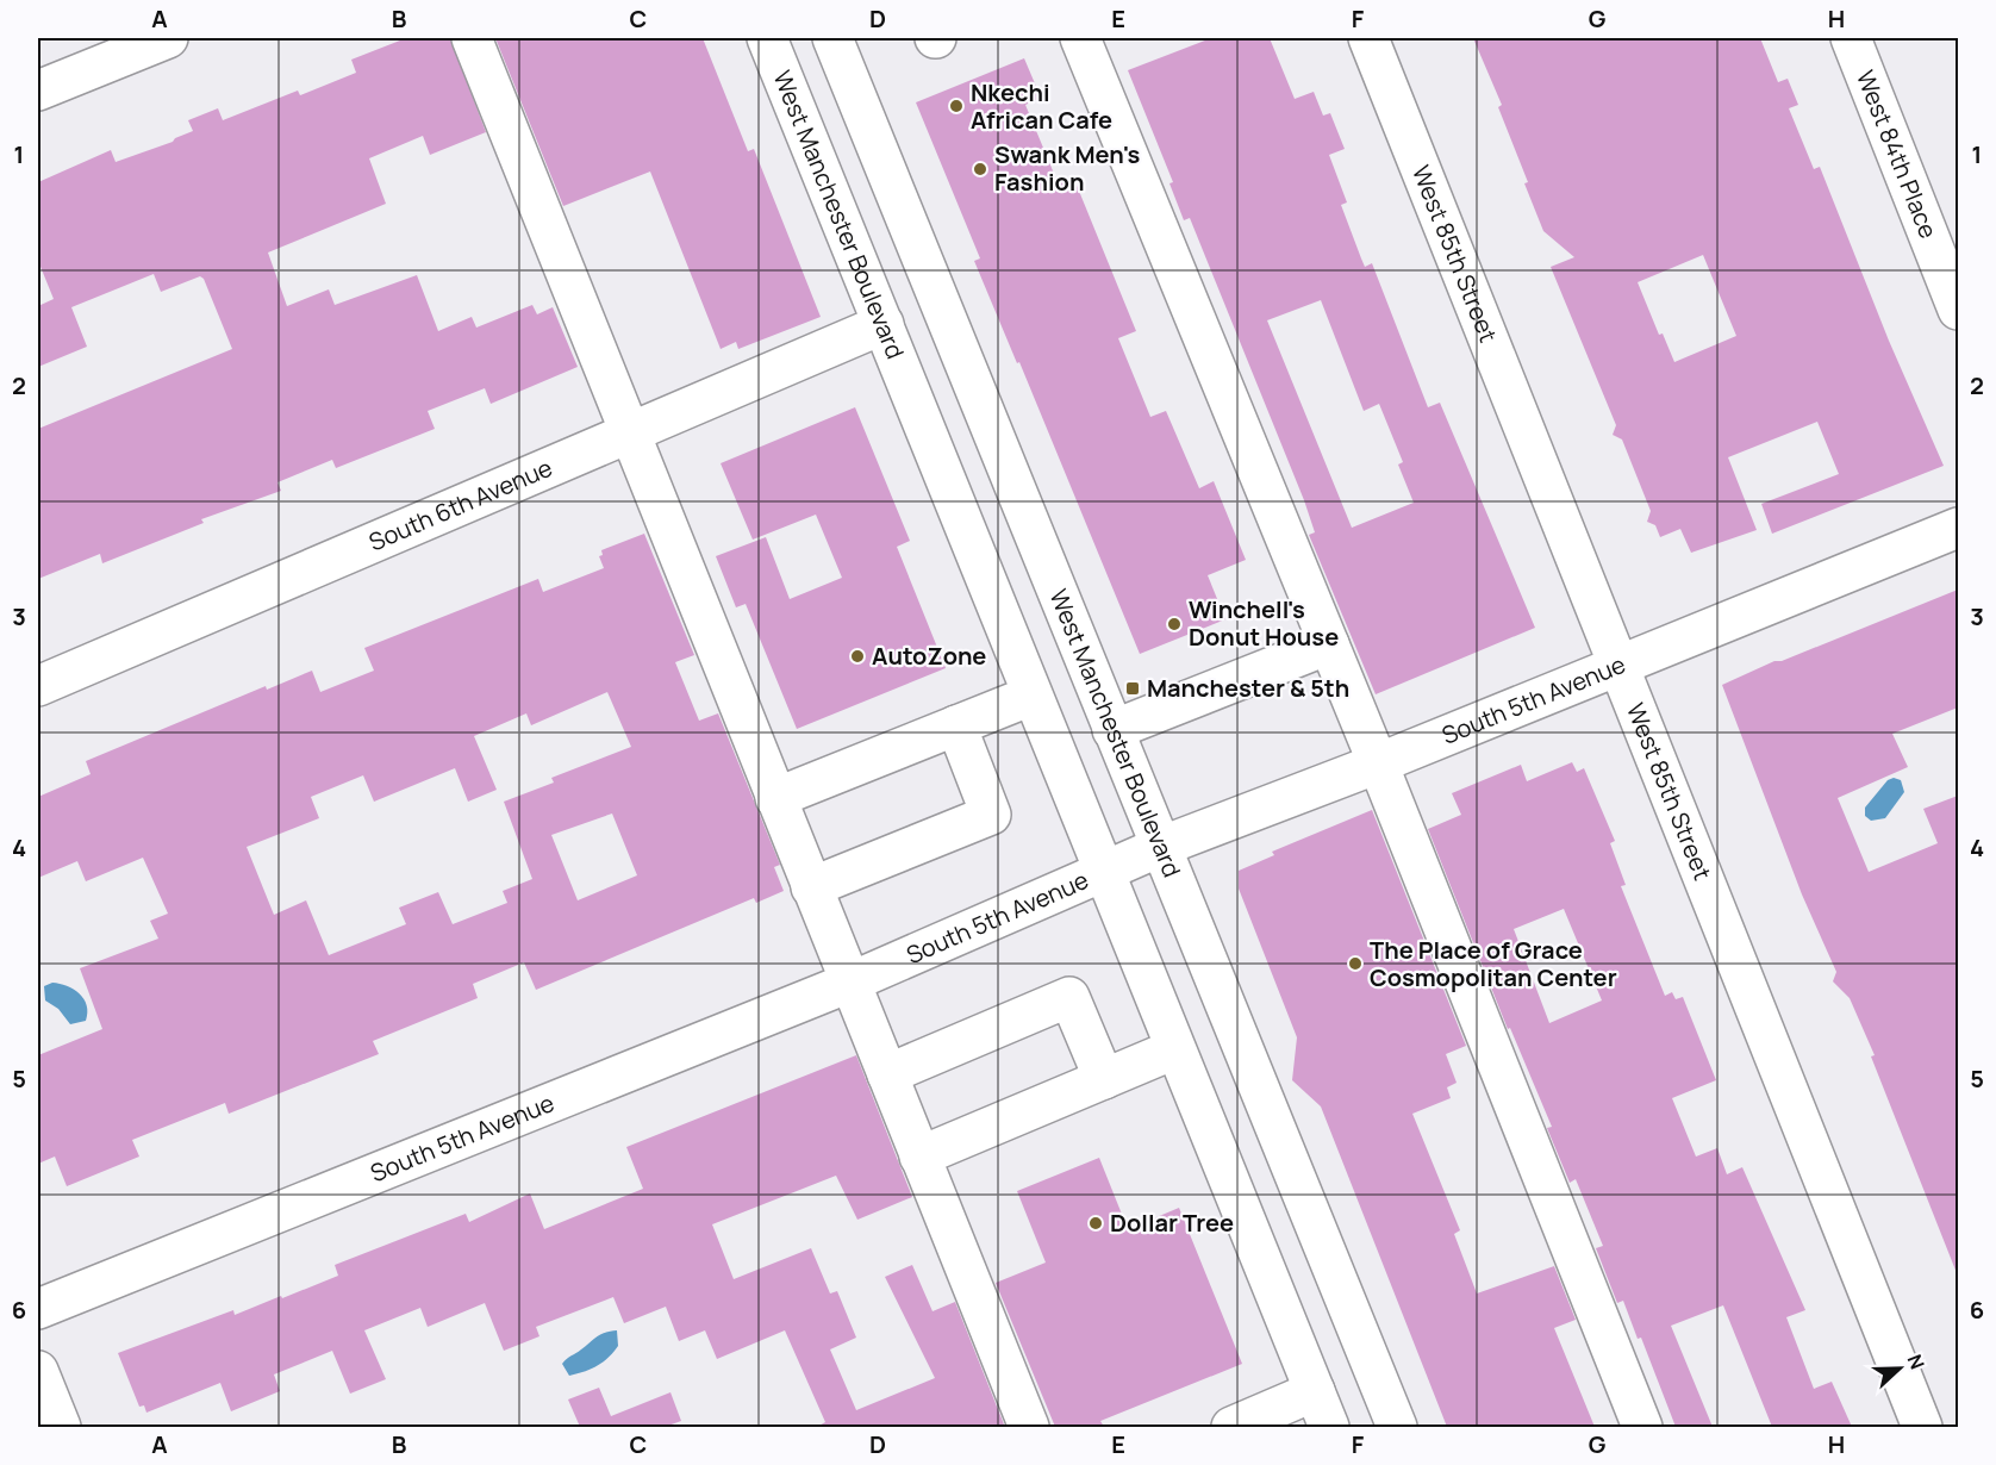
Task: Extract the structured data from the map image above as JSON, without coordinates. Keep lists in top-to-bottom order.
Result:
{
  "streets": {
    "street": [
      "West 84th Place",
      "West Manchester Boulevard",
      "West 85th Street",
      "South 6th Avenue",
      "South 5th Avenue"
    ]
  },
  "crossings": [
    ["West Manchester Boulevard", "South 6th Avenue"],
    ["West Manchester Boulevard", "South 5th Avenue"],
    ["West 85th Street", "South 5th Avenue"]
  ],
  "places": {
    "other": [
      "Nkechi African Cafe",
      "Swank Men's Fashion",
      "Winchell's Donut House",
      "AutoZone",
      "The Place of Grace Cosmopolitan Center",
      "Dollar Tree"
    ],
    "transit": ["Manchester & 5th"]
  },
  "north": "right",
  "grid": {
    "columns": [
      "A",
      "B",
      "C",
      "D",
      "E",
      "F",
      "G",
      "H"
    ],
    "rows": [
      "1",
      "2",
      "3",
      "4",
      "5",
      "6"
    ]
  }
}
